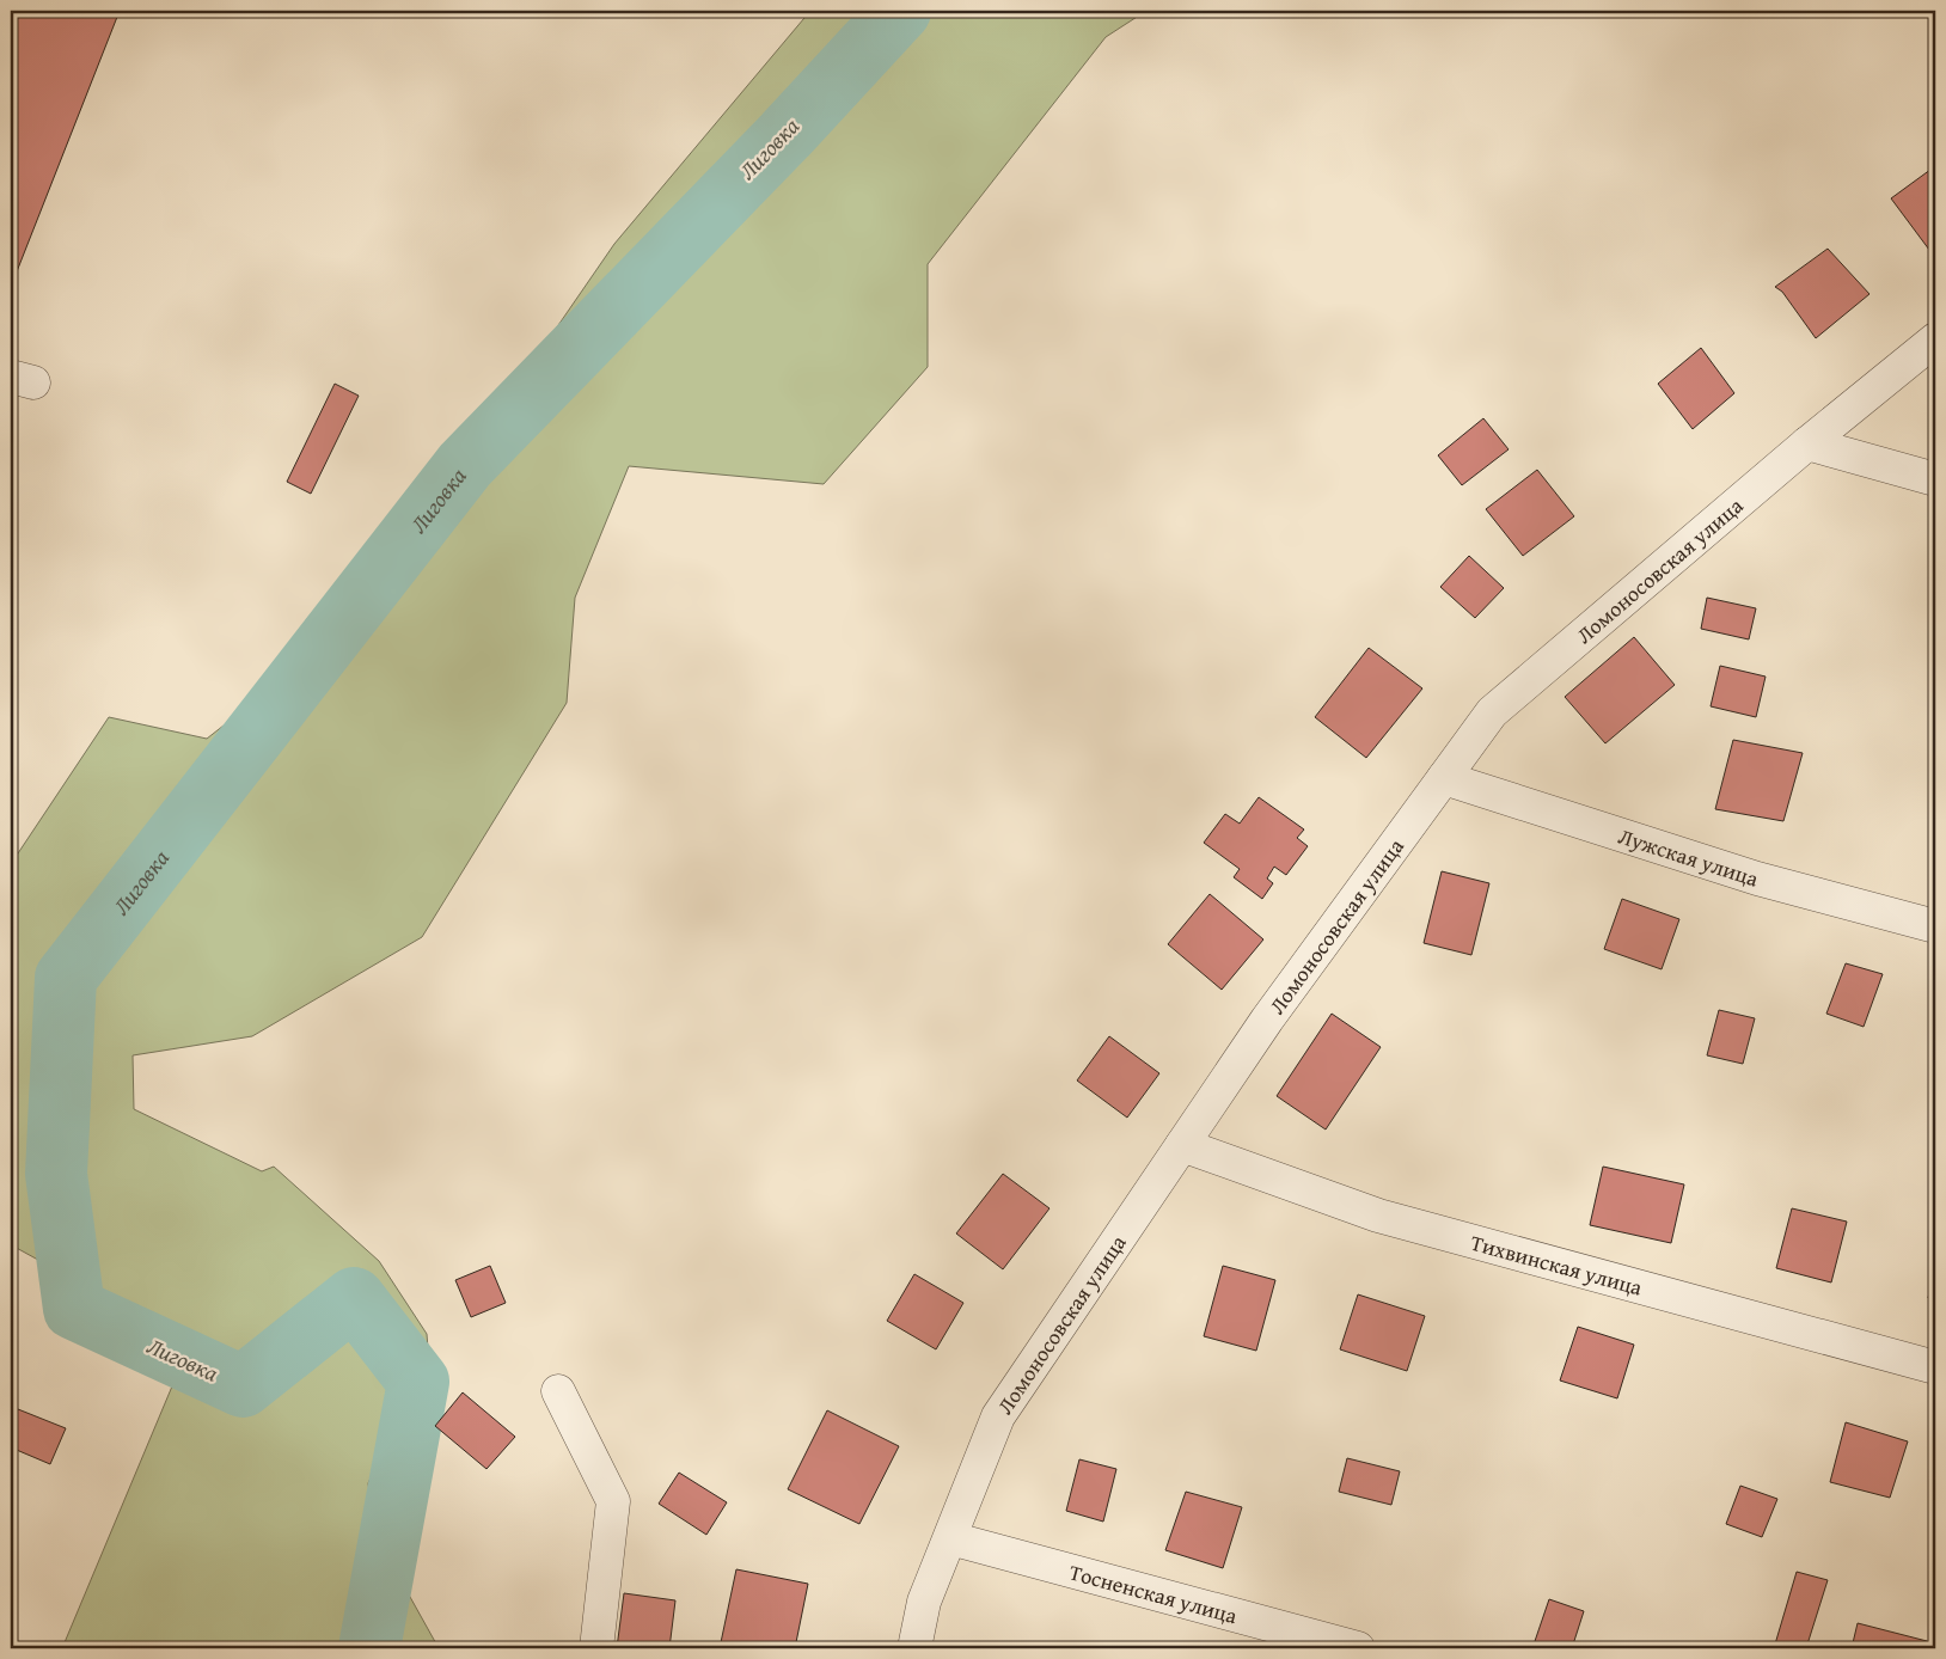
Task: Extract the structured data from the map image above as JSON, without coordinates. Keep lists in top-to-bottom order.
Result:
{
  "streets": {
    "street": [
      "Ломоносовская улица",
      "Лужская улица",
      "Тихвинская улица",
      "Тосненская улица"
    ]
  },
  "crossings": [
    ["Ломоносовская улица", "Лужская улица"],
    ["Ломоносовская улица", "Тихвинская улица"],
    ["Ломоносовская улица", "Тосненская улица"]
  ],
  "water": ["Лиговка"]
}
